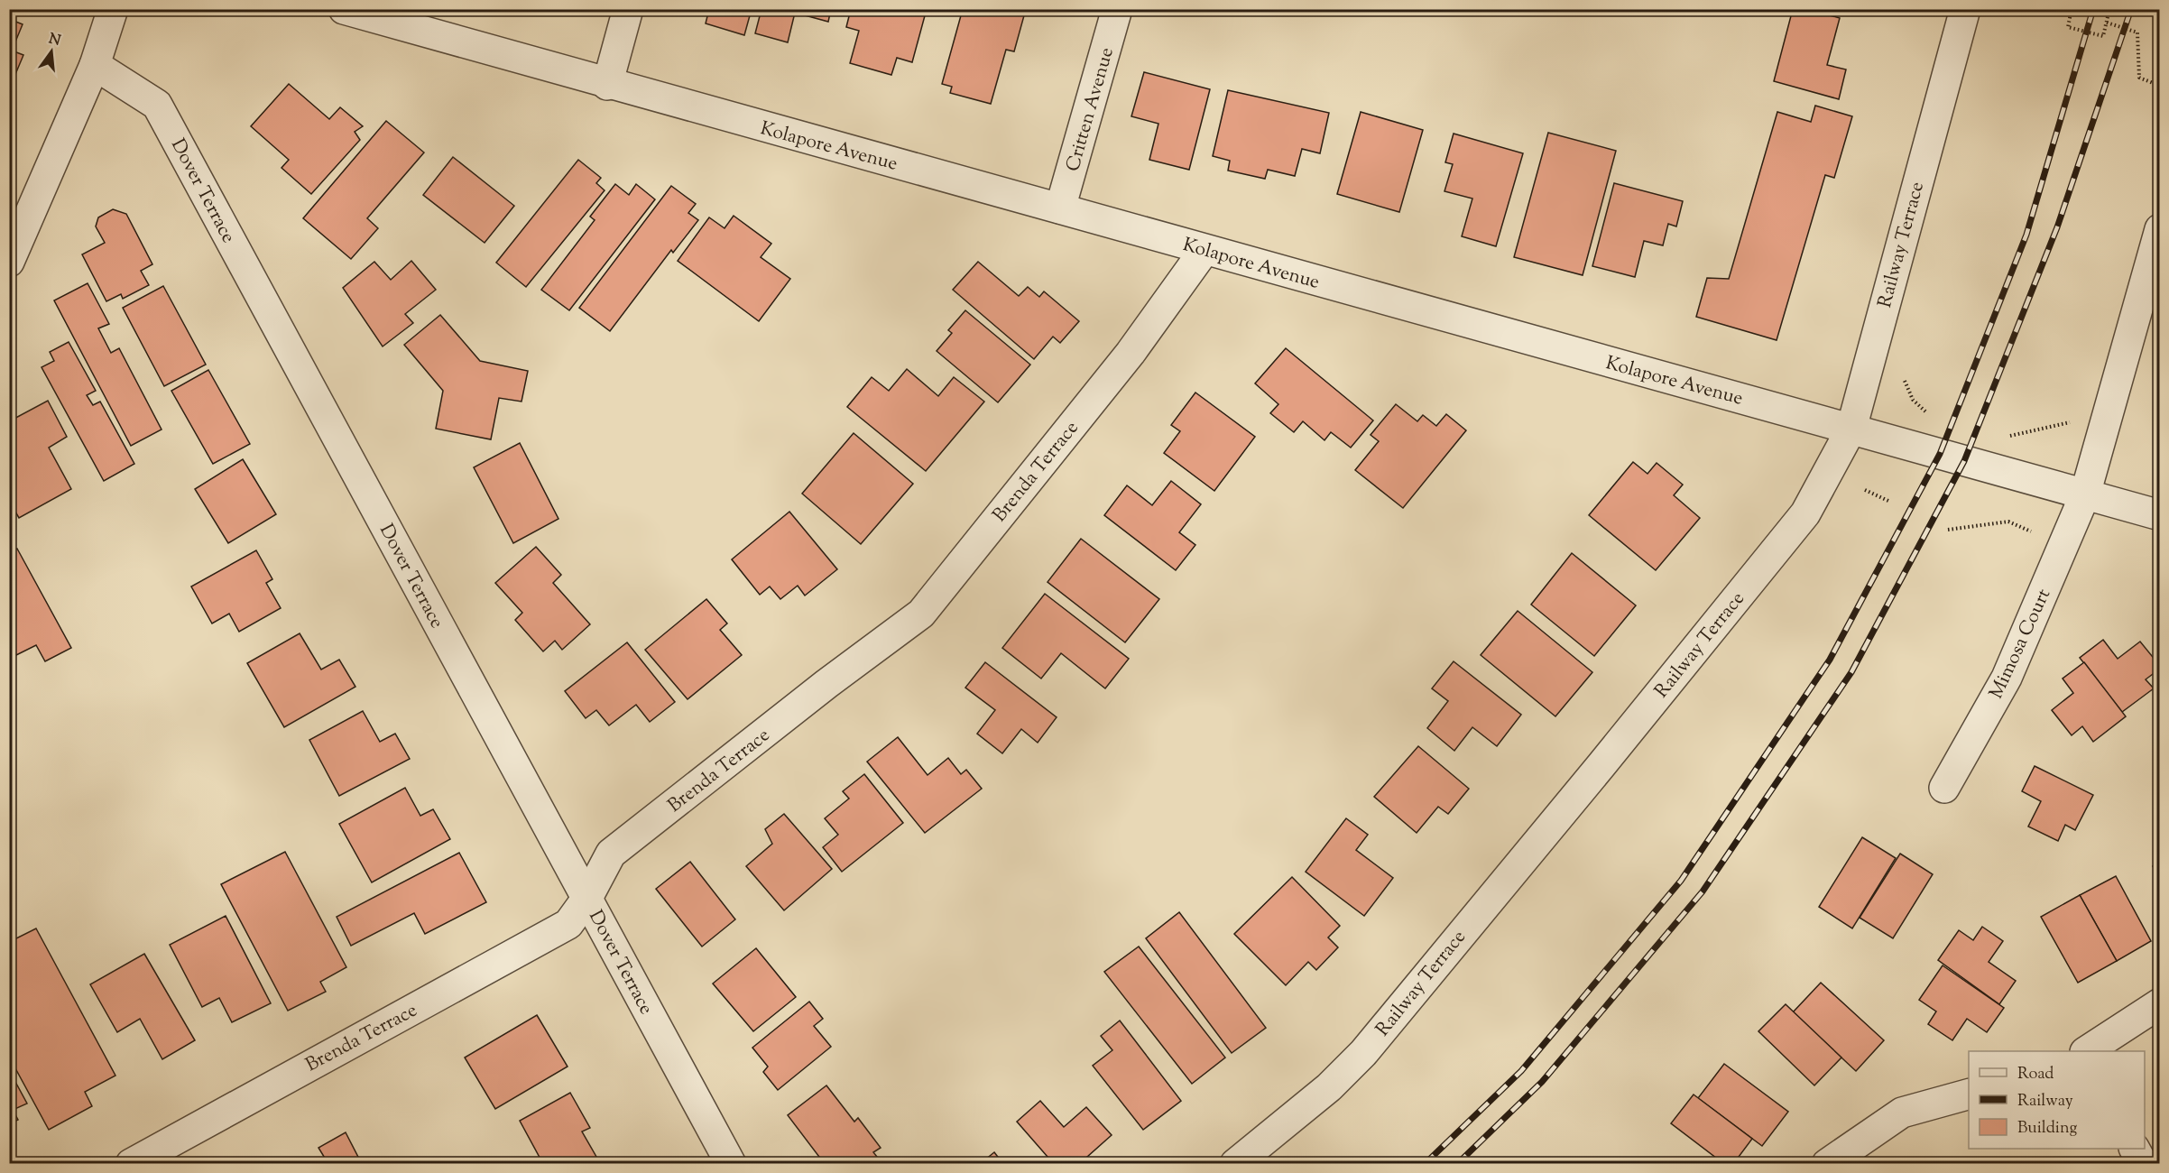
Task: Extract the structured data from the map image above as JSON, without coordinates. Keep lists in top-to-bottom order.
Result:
{
  "streets": {
    "street": [
      "Critten Avenue",
      "Kolapore Avenue",
      "Dover Terrace",
      "Railway Terrace",
      "Brenda Terrace",
      "Mimosa Court"
    ]
  },
  "crossings": [
    ["Critten Avenue", "Kolapore Avenue"],
    ["Kolapore Avenue", "Railway Terrace"],
    ["Kolapore Avenue", "Brenda Terrace"],
    ["Kolapore Avenue", "Mimosa Court"],
    ["Dover Terrace", "Brenda Terrace"]
  ],
  "legend": ["Road", "Railway", "Building"],
  "north": "top"
}
